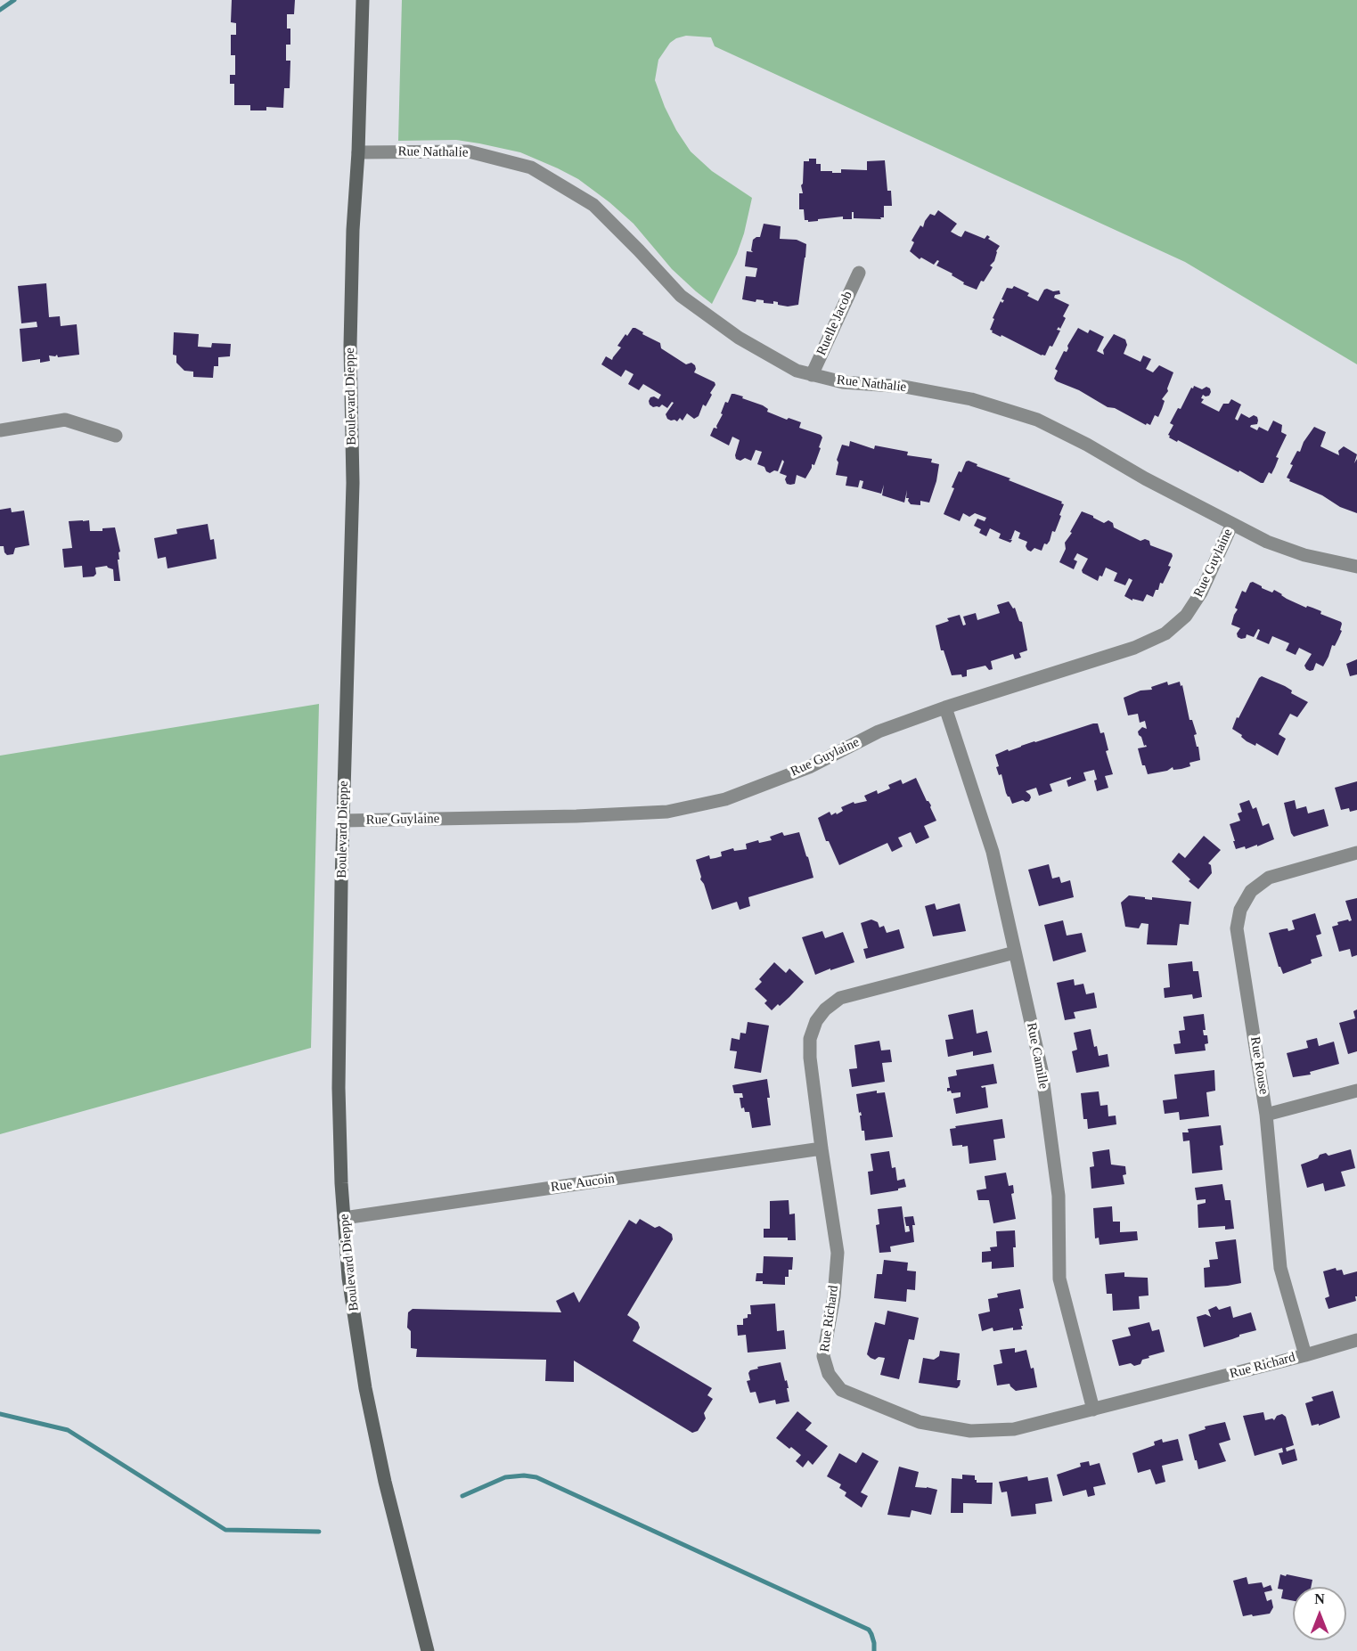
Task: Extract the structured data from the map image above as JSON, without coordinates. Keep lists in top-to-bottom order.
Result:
{
  "streets": {
    "main road": ["Boulevard Dieppe"],
    "street": [
      "Rue Nathalie",
      "Ruelle Jacob",
      "Rue Guylaine",
      "Rue Camille",
      "Rue Rouse",
      "Rue Aucoin",
      "Rue Richard"
    ]
  },
  "crossings": [
    ["Rue Nathalie", "Ruelle Jacob"],
    ["Rue Nathalie", "Boulevard Dieppe"],
    ["Rue Nathalie", "Rue Guylaine"],
    ["Boulevard Dieppe", "Rue Guylaine"],
    ["Boulevard Dieppe", "Rue Aucoin"],
    ["Rue Guylaine", "Rue Camille"],
    ["Rue Camille", "Rue Richard"],
    ["Rue Rouse", "Rue Richard"],
    ["Rue Aucoin", "Rue Richard"]
  ],
  "north": "top"
}
